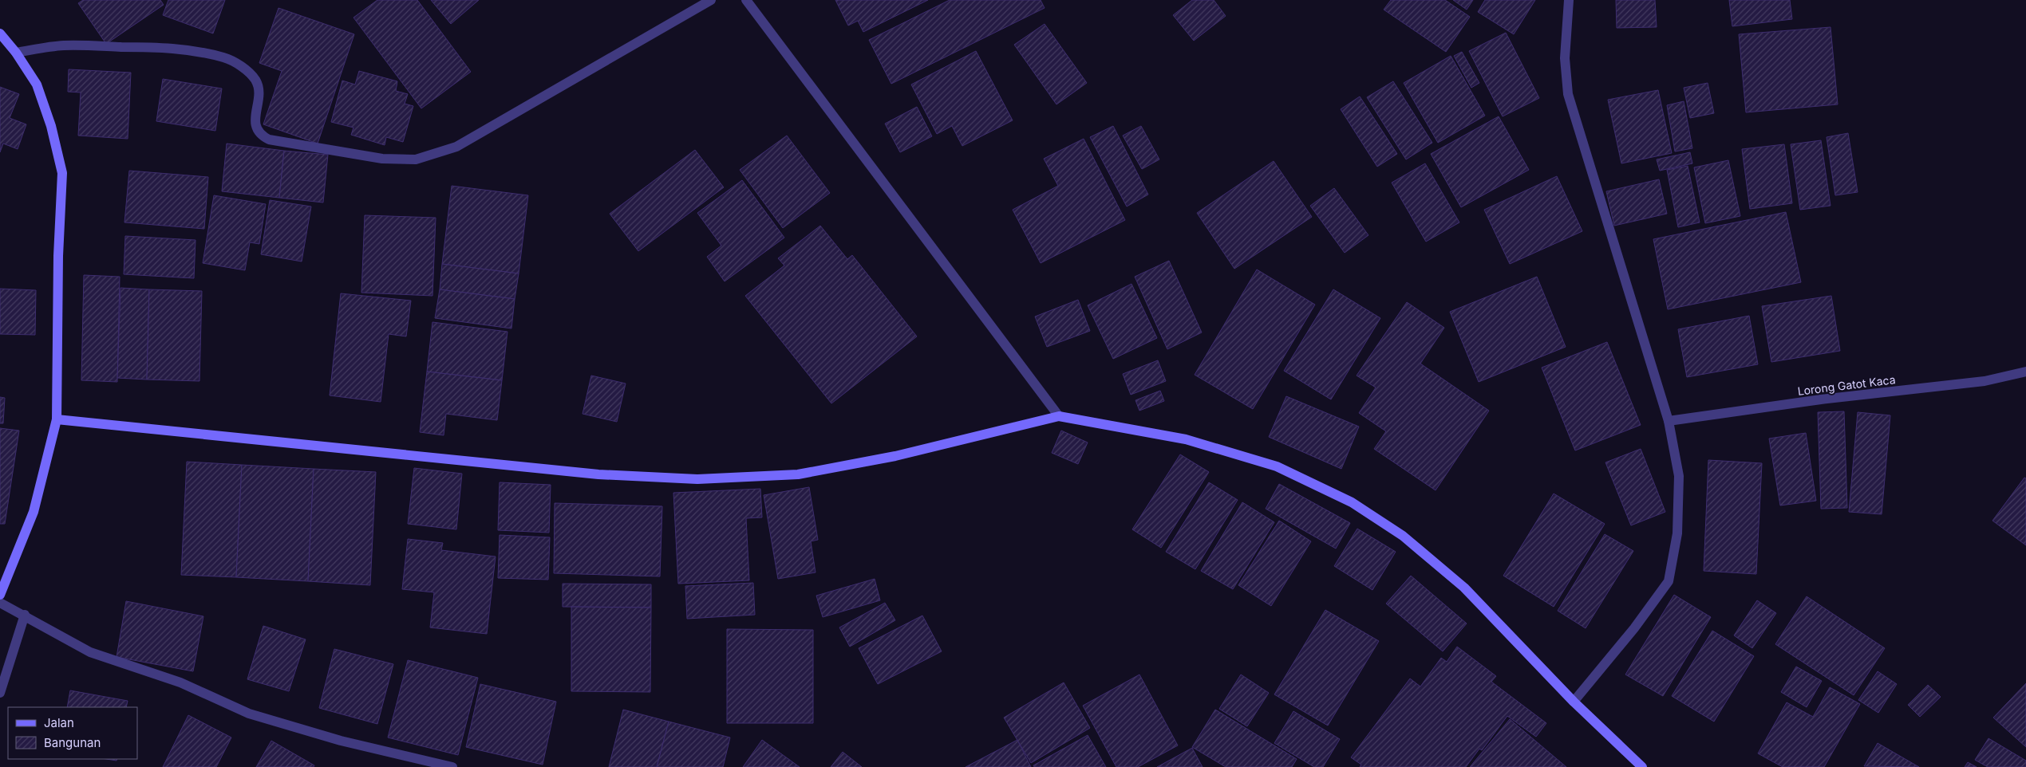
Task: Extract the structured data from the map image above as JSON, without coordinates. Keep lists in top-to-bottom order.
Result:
{
  "streets": {
    "street": ["Lorong Gatot Kaca"]
  },
  "legend": ["Jalan", "Bangunan"]
}
